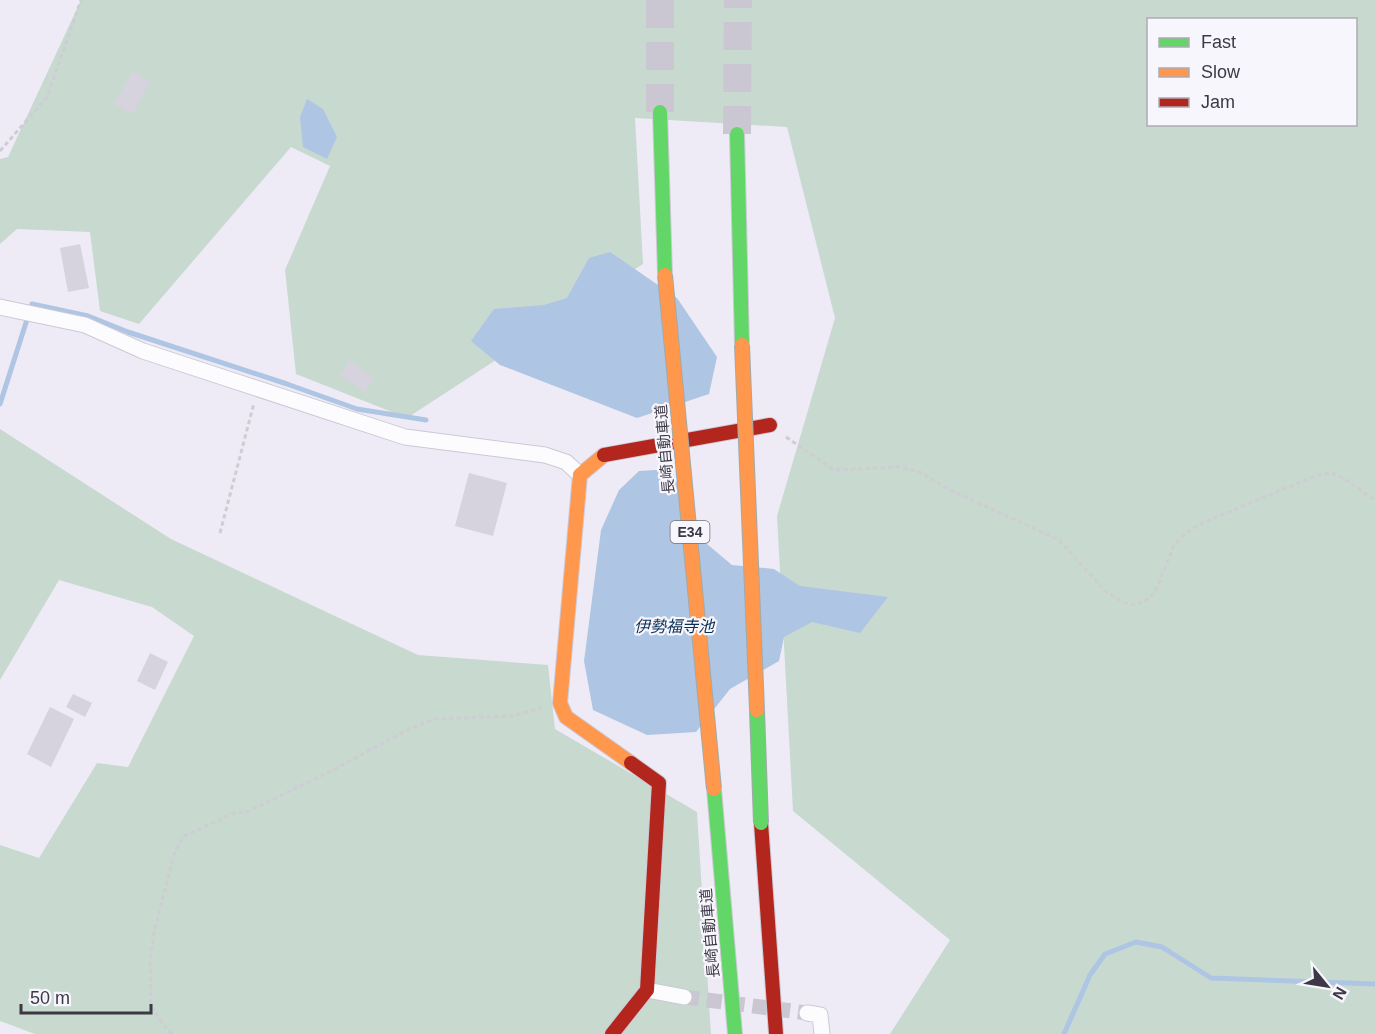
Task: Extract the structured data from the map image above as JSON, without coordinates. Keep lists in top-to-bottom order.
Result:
{
  "streets": {
    "main road": ["長崎自動車道", "E34"]
  },
  "water": ["伊勢福寺池"],
  "legend": ["Fast", "Slow", "Jam"],
  "scale_bar": "50 m",
  "north": "bottom right"
}
